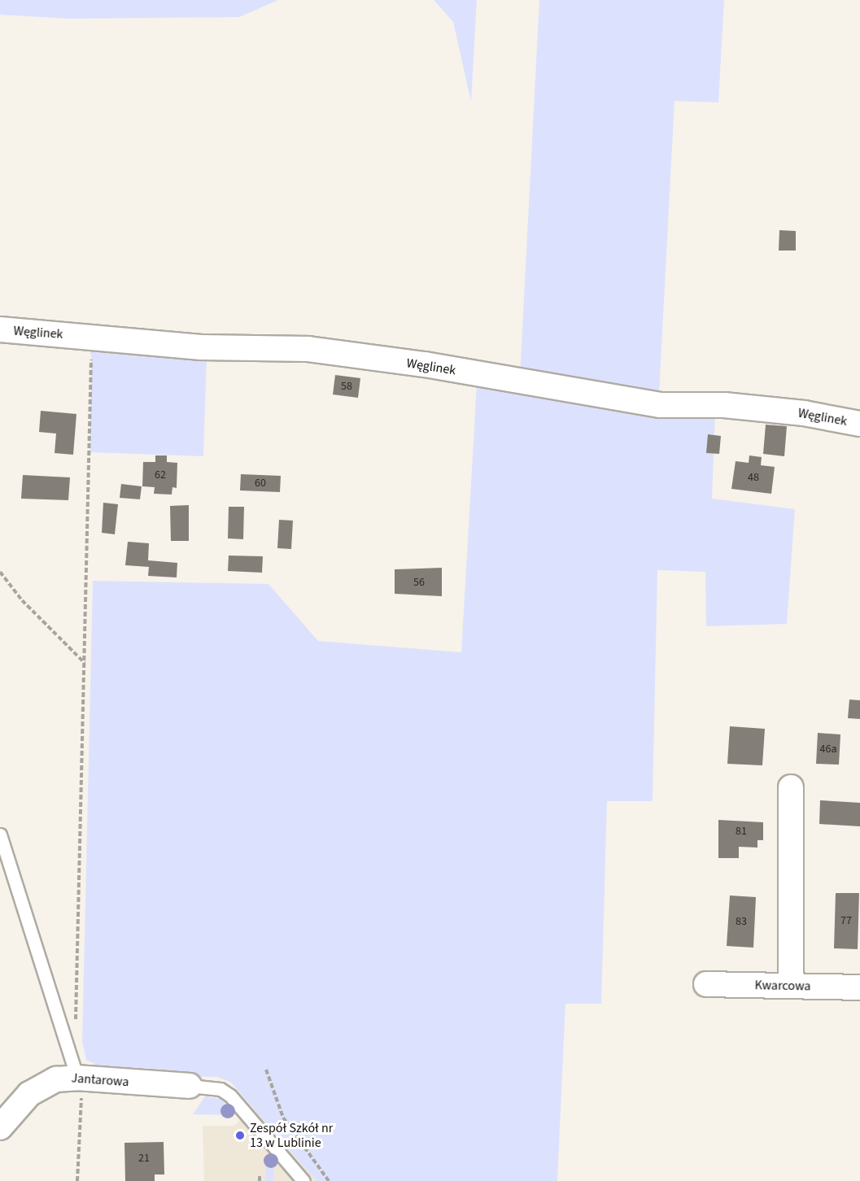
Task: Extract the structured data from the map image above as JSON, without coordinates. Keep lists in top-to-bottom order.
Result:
{
  "streets": {
    "street": ["Węglinek", "Kwarcowa", "Jantarowa"]
  },
  "places": ["Zespół Szkół nr 13 w Lublinie"],
  "house_numbers": [
    "58",
    "62",
    "48",
    "60",
    "56",
    "46a",
    "81",
    "77",
    "83",
    "21"
  ]
}
